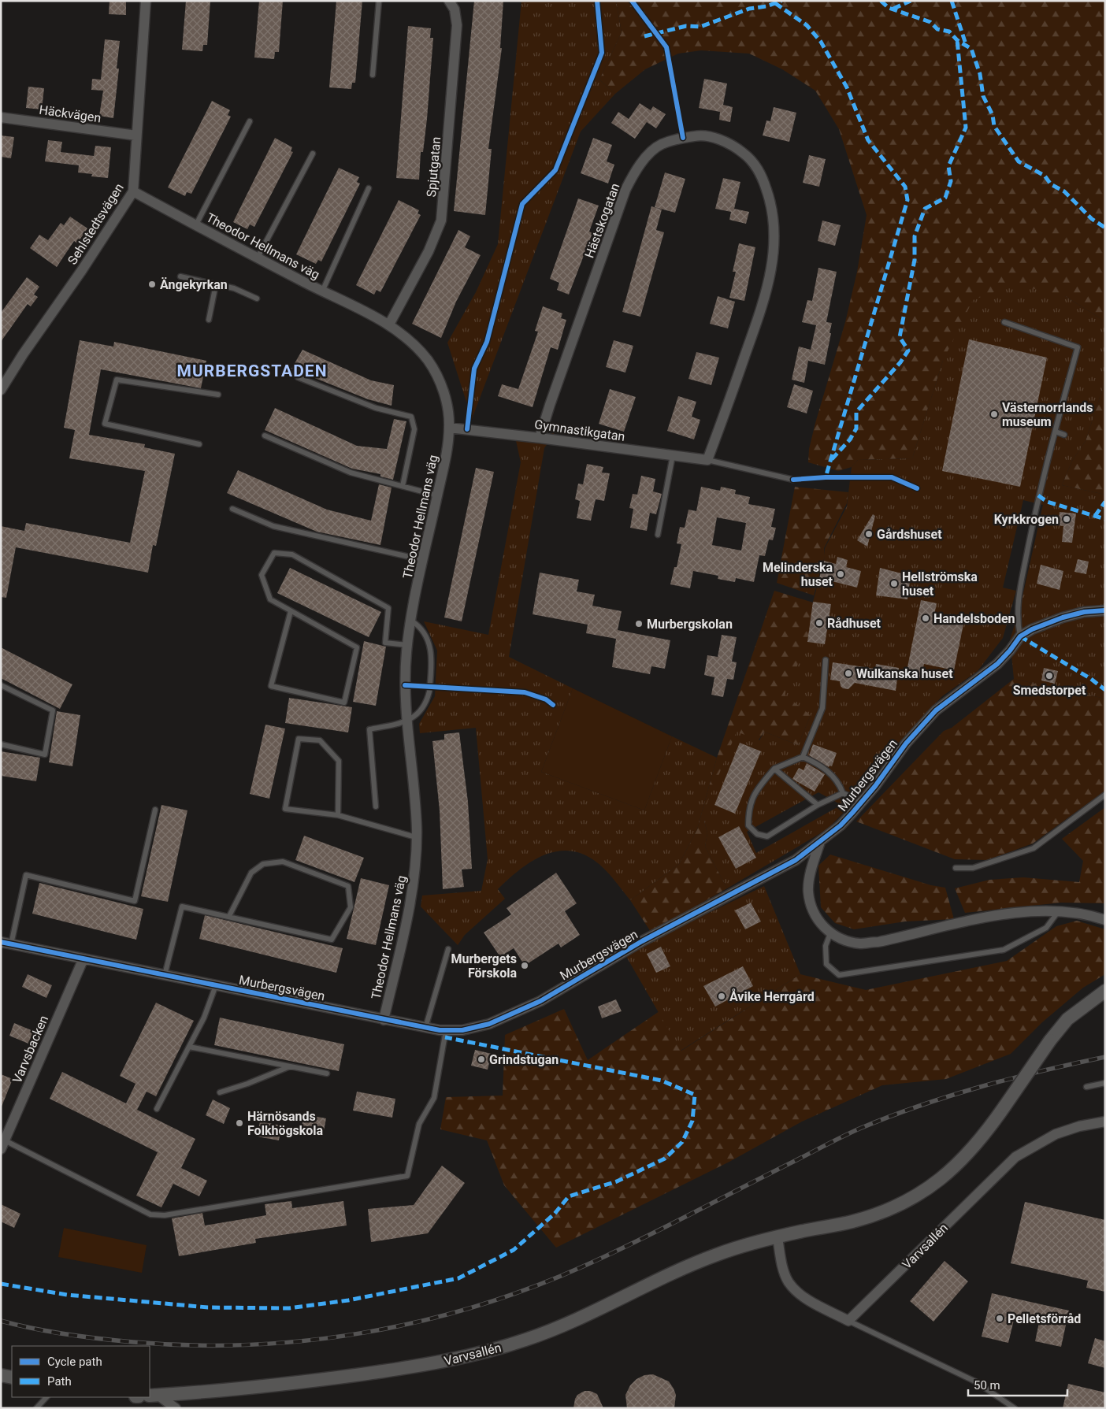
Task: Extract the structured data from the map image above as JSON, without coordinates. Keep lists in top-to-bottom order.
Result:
{
  "streets": {
    "street": [
      "Häckvägen",
      "Spjutgatan",
      "Hästskogatan",
      "Sehlstedtsvägen",
      "Theodor Hellmans väg",
      "Gymnastikgatan",
      "Murbergsvägen",
      "Varvsbacken",
      "Varvsallén"
    ]
  },
  "crossings": [
    ["Häckvägen", "Sehlstedtsvägen"],
    ["Spjutgatan", "Theodor Hellmans väg"],
    ["Hästskogatan", "Gymnastikgatan"],
    ["Sehlstedtsvägen", "Theodor Hellmans väg"],
    ["Theodor Hellmans väg", "Gymnastikgatan"],
    ["Theodor Hellmans väg", "Murbergsvägen"],
    ["Murbergsvägen", "Varvsbacken"]
  ],
  "districts": ["MURBERGSTADEN"],
  "places": [
    "Ängekyrkan",
    "Västernorrlands museum",
    "Kyrkkrogen",
    "Gårdshuset",
    "Melinderska huset",
    "Hellströmska huset",
    "Handelsboden",
    "Rådhuset",
    "Murbergskolan",
    "Wulkanska huset",
    "Smedstorpet",
    "Murbergets Förskola",
    "Åvike Herrgård",
    "Grindstugan",
    "Härnösands Folkhögskola",
    "Pelletsförråd"
  ],
  "legend": ["Cycle path", "Path"],
  "scale_bar": "50 m"
}
